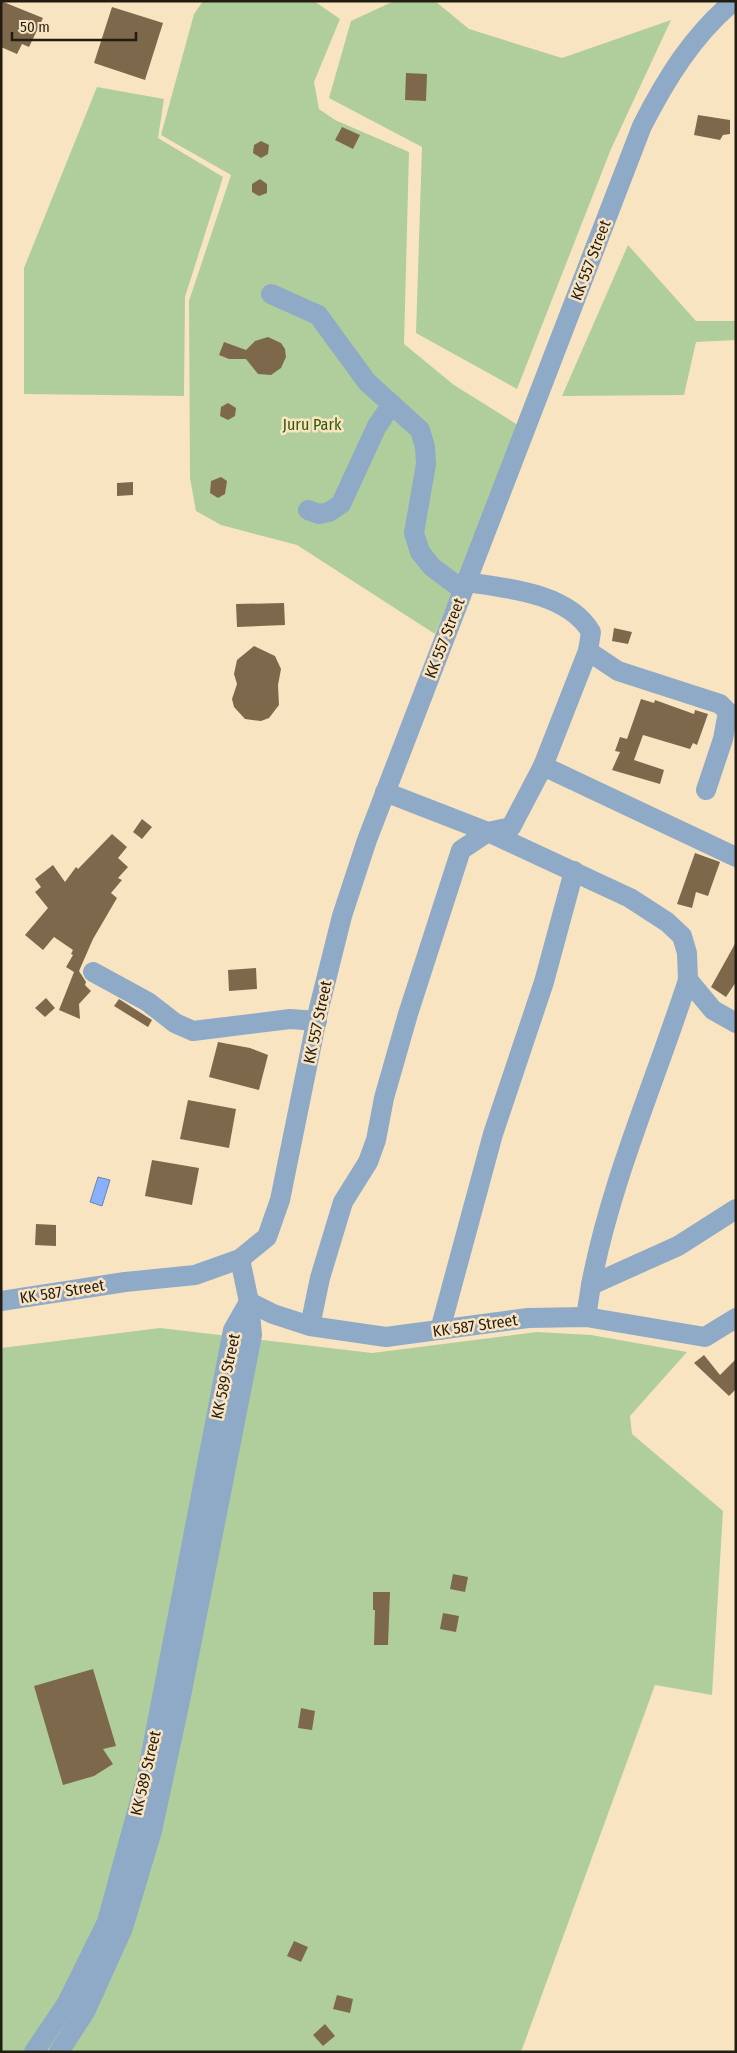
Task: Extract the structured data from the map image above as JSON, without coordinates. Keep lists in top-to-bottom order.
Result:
{
  "streets": {
    "street": ["KK 557 Street", "KK 587 Street", "KK 589 Street"]
  },
  "crossings": [
    ["KK 557 Street", "KK 587 Street"],
    ["KK 587 Street", "KK 589 Street"]
  ],
  "parks": ["Juru Park"],
  "scale_bar": "50 m"
}
